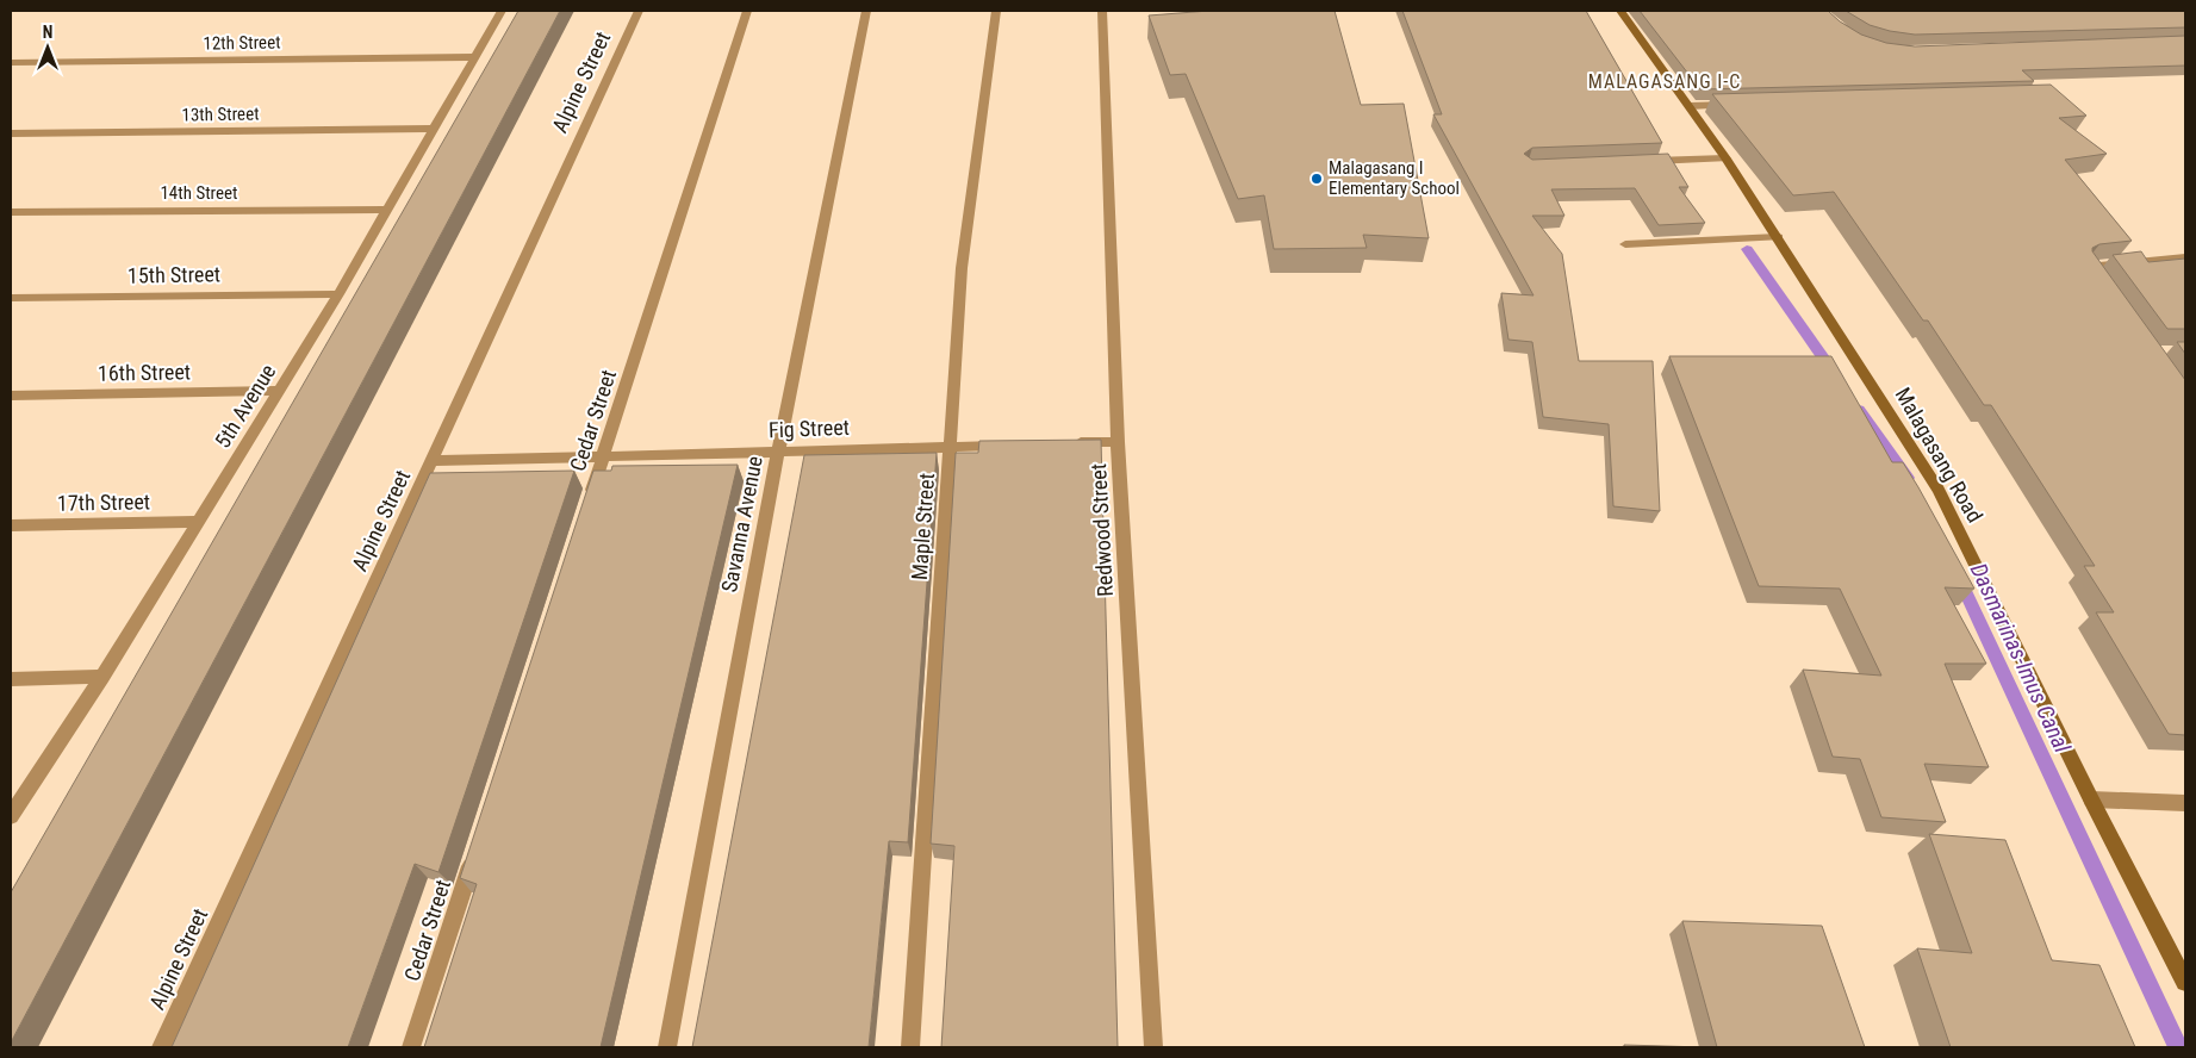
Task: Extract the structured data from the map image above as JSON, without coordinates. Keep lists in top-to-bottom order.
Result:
{
  "streets": {
    "main road": ["Malagasang Road"],
    "street": [
      "12th Street",
      "Alpine Street",
      "13th Street",
      "14th Street",
      "15th Street",
      "16th Street",
      "5th Avenue",
      "Cedar Street",
      "Fig Street",
      "17th Street",
      "Savanna Avenue",
      "Maple Street",
      "Redwood Street"
    ]
  },
  "crossings": [
    ["12th Street", "5th Avenue"],
    ["Alpine Street", "Fig Street"],
    ["13th Street", "5th Avenue"],
    ["14th Street", "5th Avenue"],
    ["15th Street", "5th Avenue"],
    ["16th Street", "5th Avenue"],
    ["5th Avenue", "17th Street"],
    ["Cedar Street", "Fig Street"],
    ["Fig Street", "Savanna Avenue"],
    ["Fig Street", "Maple Street"]
  ],
  "districts": ["MALAGASANG I-C"],
  "water": ["Dasmarinas-Imus Canal"],
  "places": ["Malagasang I Elementary School"],
  "north": "top"
}
